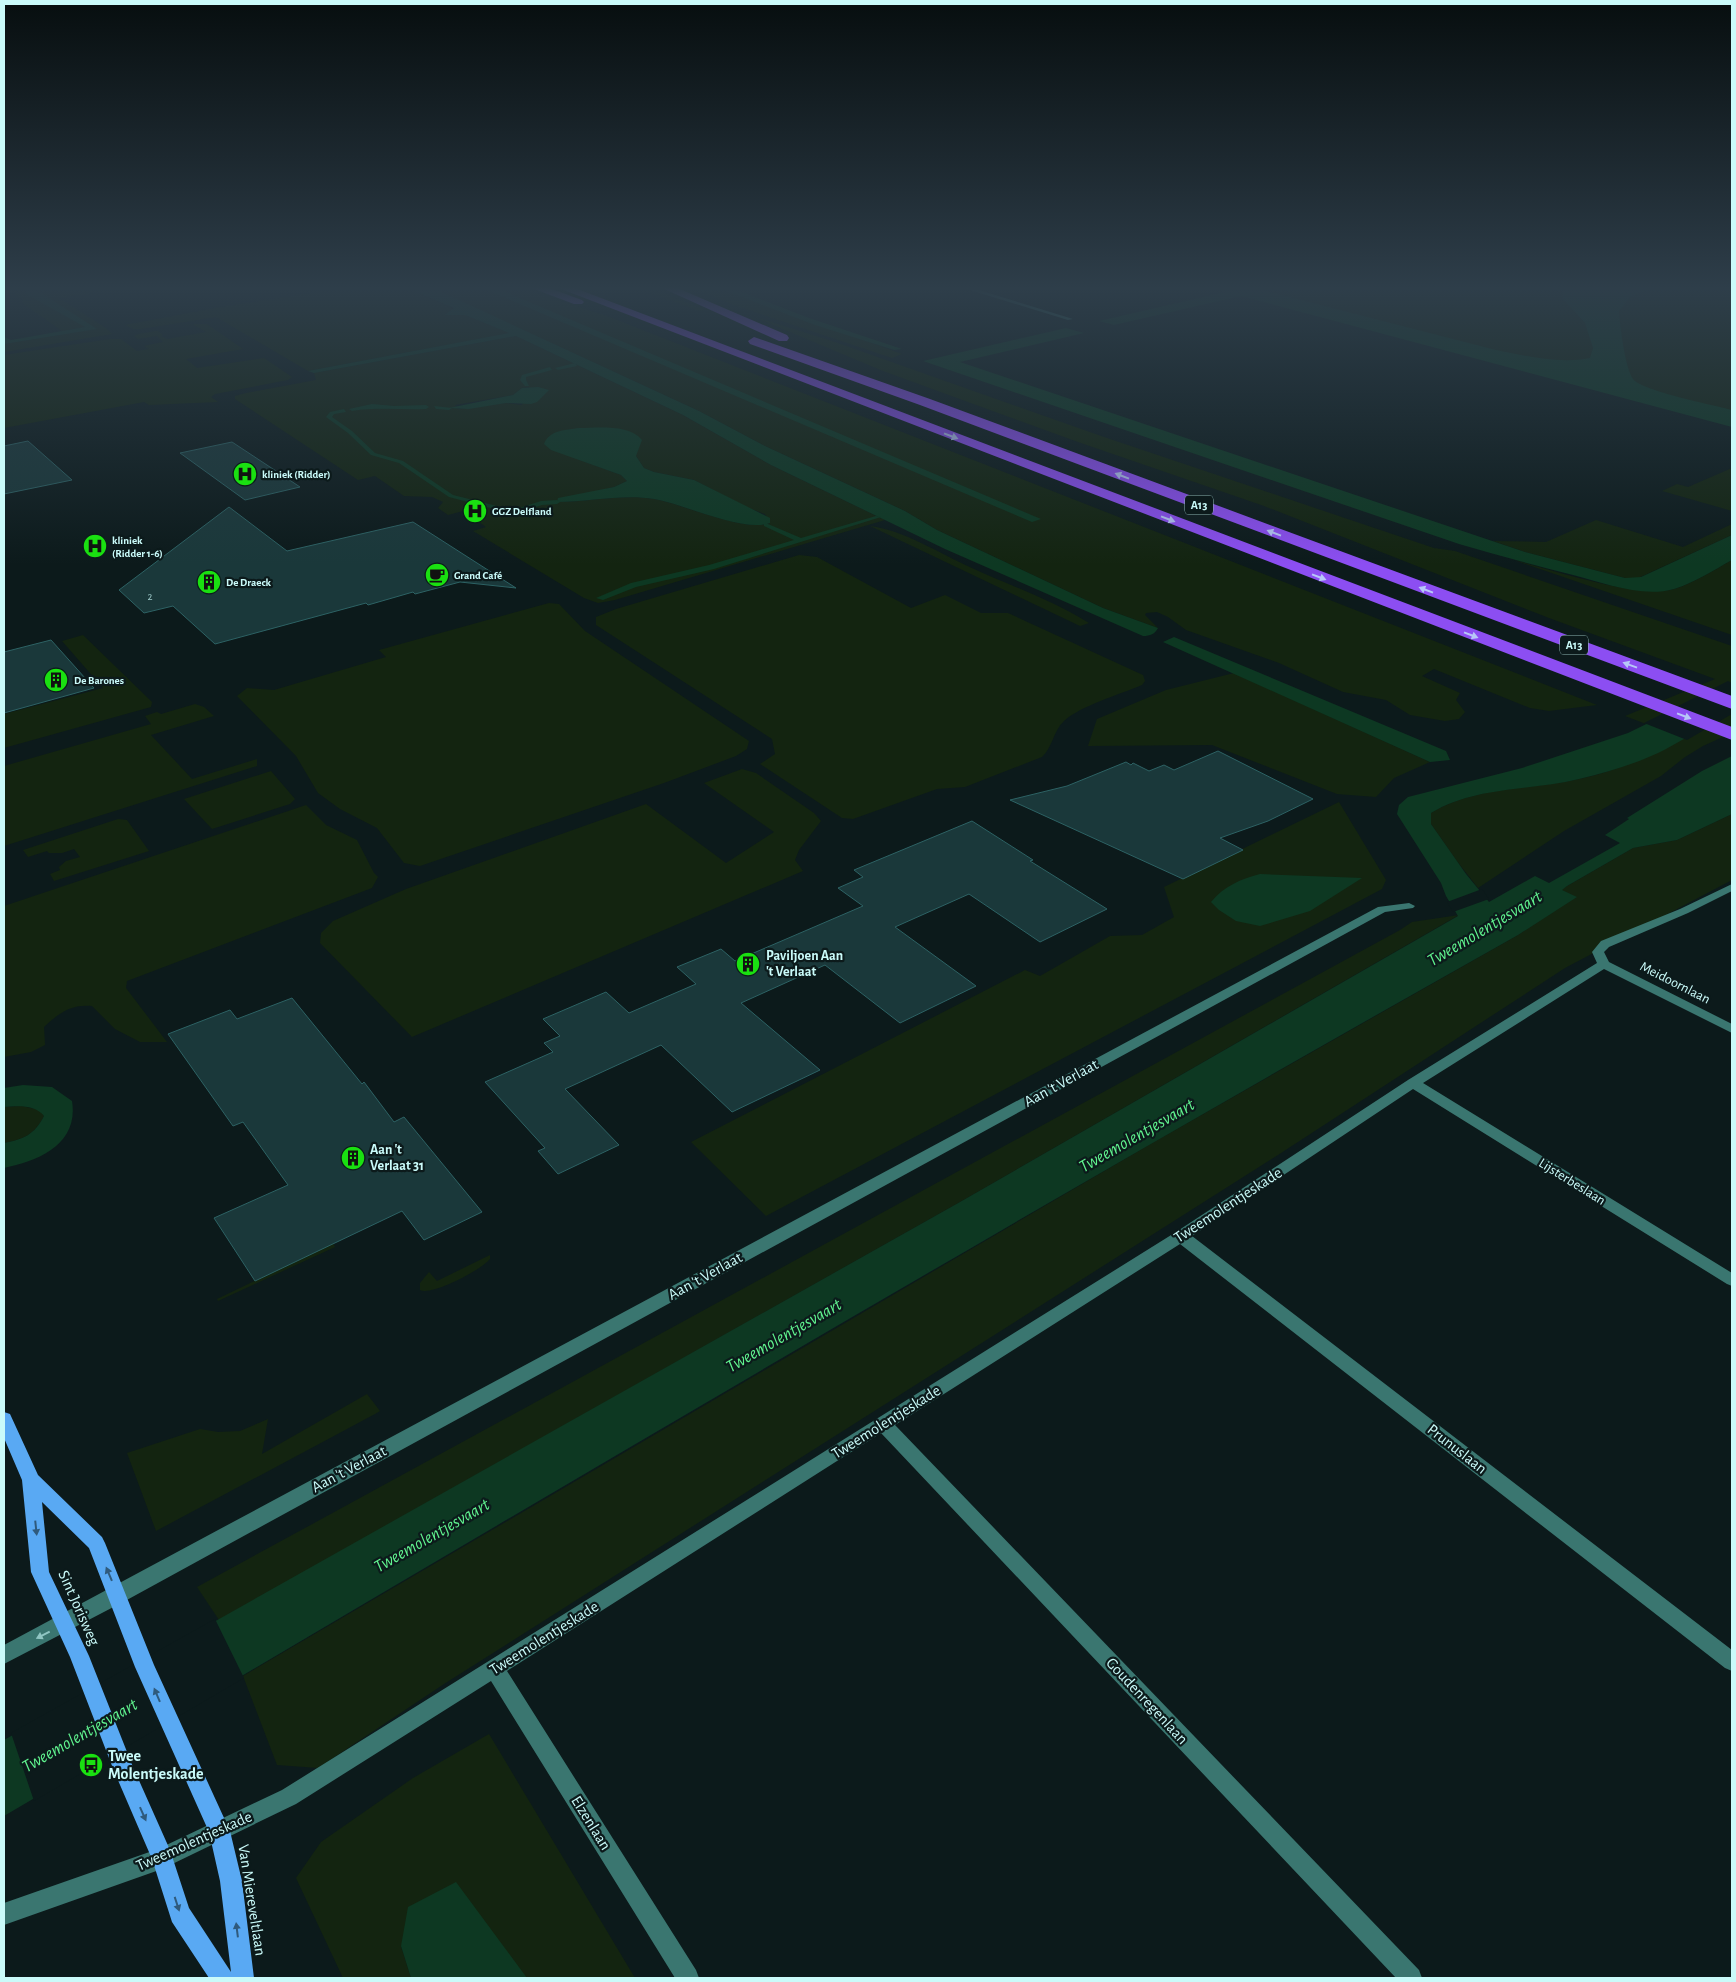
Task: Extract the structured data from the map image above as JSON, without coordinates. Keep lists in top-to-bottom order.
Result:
{
  "streets": {
    "highway": ["A13"],
    "main road": ["Sint Jorisweg", "Van Miereveltlaan"],
    "street": [
      "Meidoornlaan",
      "Aan 't Verlaat",
      "Lijsterbeslaan",
      "Tweemolentjeskade",
      "Prunuslaan",
      "Goudenregenlaan",
      "Elzenlaan"
    ]
  },
  "crossings": [
    ["Meidoornlaan", "Tweemolentjeskade"],
    ["Aan 't Verlaat", "Sint Jorisweg"],
    ["Lijsterbeslaan", "Tweemolentjeskade"],
    ["Tweemolentjeskade", "Prunuslaan"],
    ["Tweemolentjeskade", "Sint Jorisweg"],
    ["Tweemolentjeskade", "Goudenregenlaan"],
    ["Tweemolentjeskade", "Elzenlaan"],
    ["Tweemolentjeskade", "Van Miereveltlaan"],
    ["Sint Jorisweg", "Van Miereveltlaan"]
  ],
  "water": ["Tweemolentjesvaart"],
  "places": {
    "hospital": ["kliniek (Ridder)", "GGZ Delfland", "kliniek (Ridder 1-6)"],
    "cafe": ["Grand Café"],
    "building": [
      "De Draeck",
      "De Barones",
      "Paviljoen Aan 't Verlaat",
      "Aan 't Verlaat 31"
    ],
    "bus stop": ["Twee Molentjeskade"]
  },
  "house_numbers": ["2"]
}
